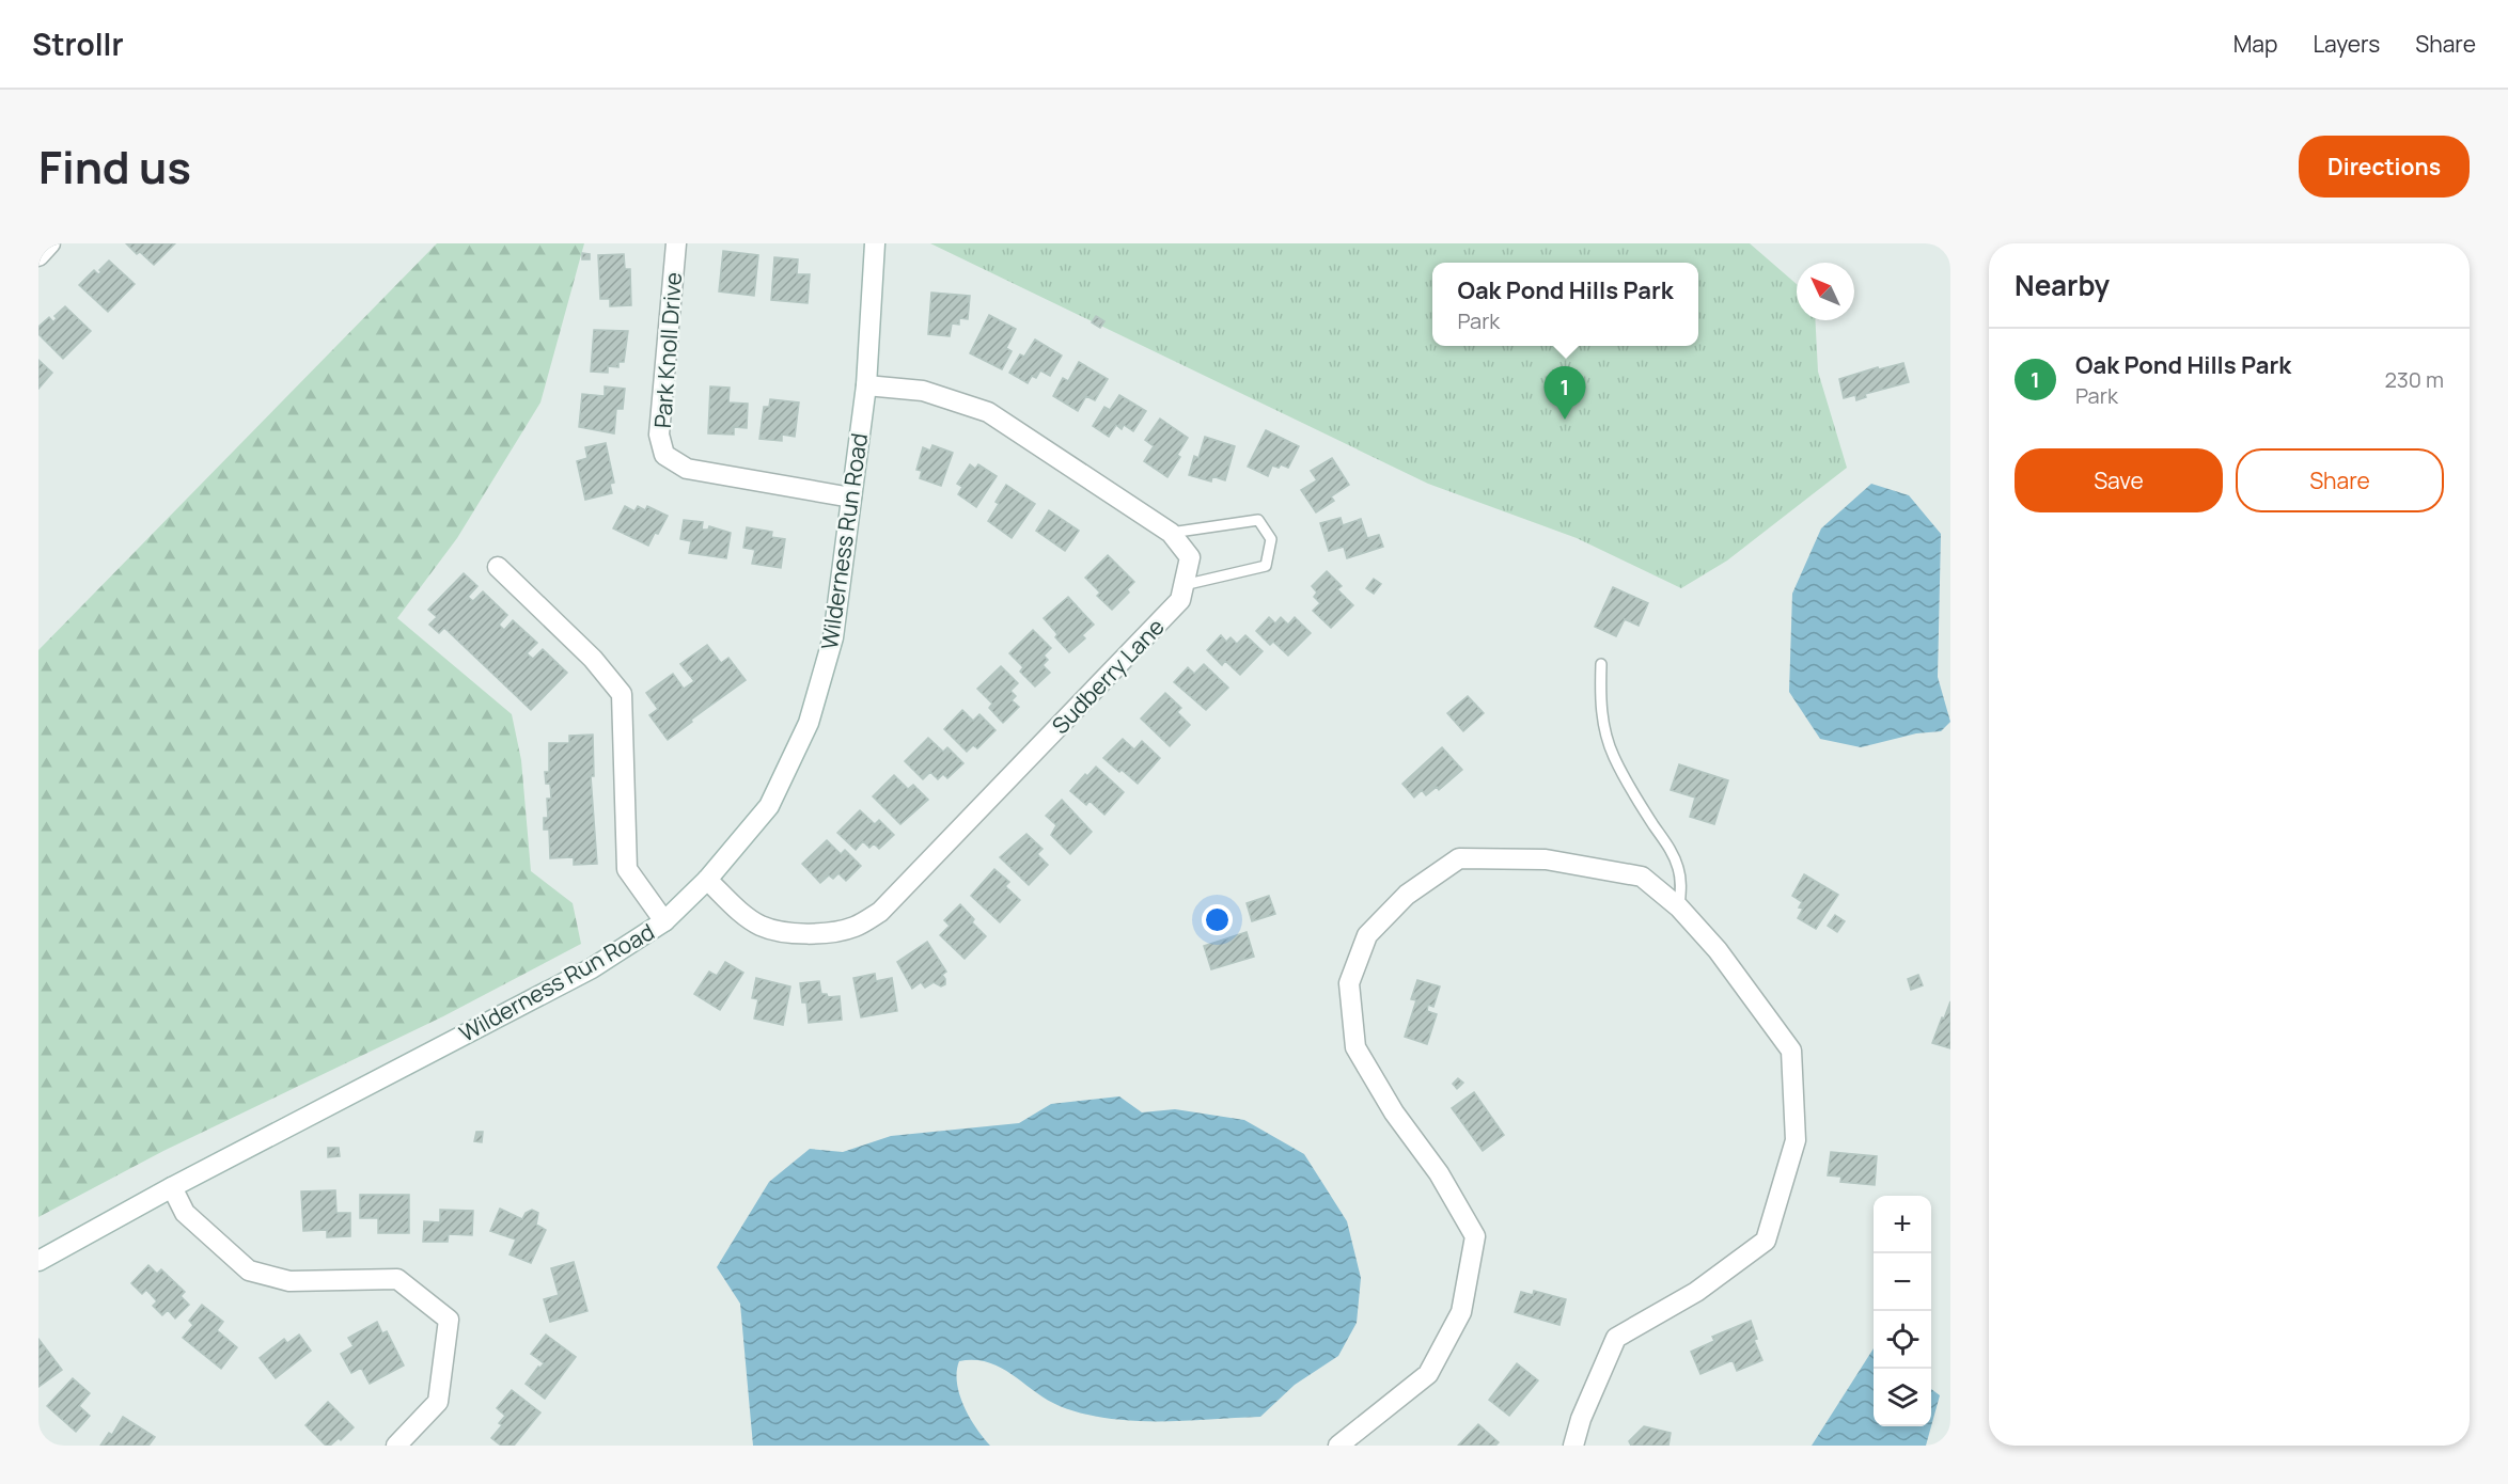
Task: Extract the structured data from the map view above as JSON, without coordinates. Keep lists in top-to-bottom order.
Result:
{
  "streets": {
    "street": ["Park Knoll Drive", "Wilderness Run Road", "Sudberry Lane"]
  },
  "crossings": [
    ["Park Knoll Drive", "Wilderness Run Road"],
    ["Wilderness Run Road", "Sudberry Lane"]
  ],
  "north": "top left",
  "page": {
    "header": "Strollr",
    "nav": ["Map", "Layers", "Share"],
    "title": "Find us",
    "buttons": [
      "Directions",
      ["Save", "Share"]
    ],
    "heading": "Nearby",
    "popup": ["Oak Pond Hills Park", "Park"],
    "list": [
      {
        "mark": "1",
        "name": "Oak Pond Hills Park",
        "note": "Park",
        "value": "230 m"
      }
    ],
    "pins": "1",
    "map_buttons": ["+", "−"]
  }
}
